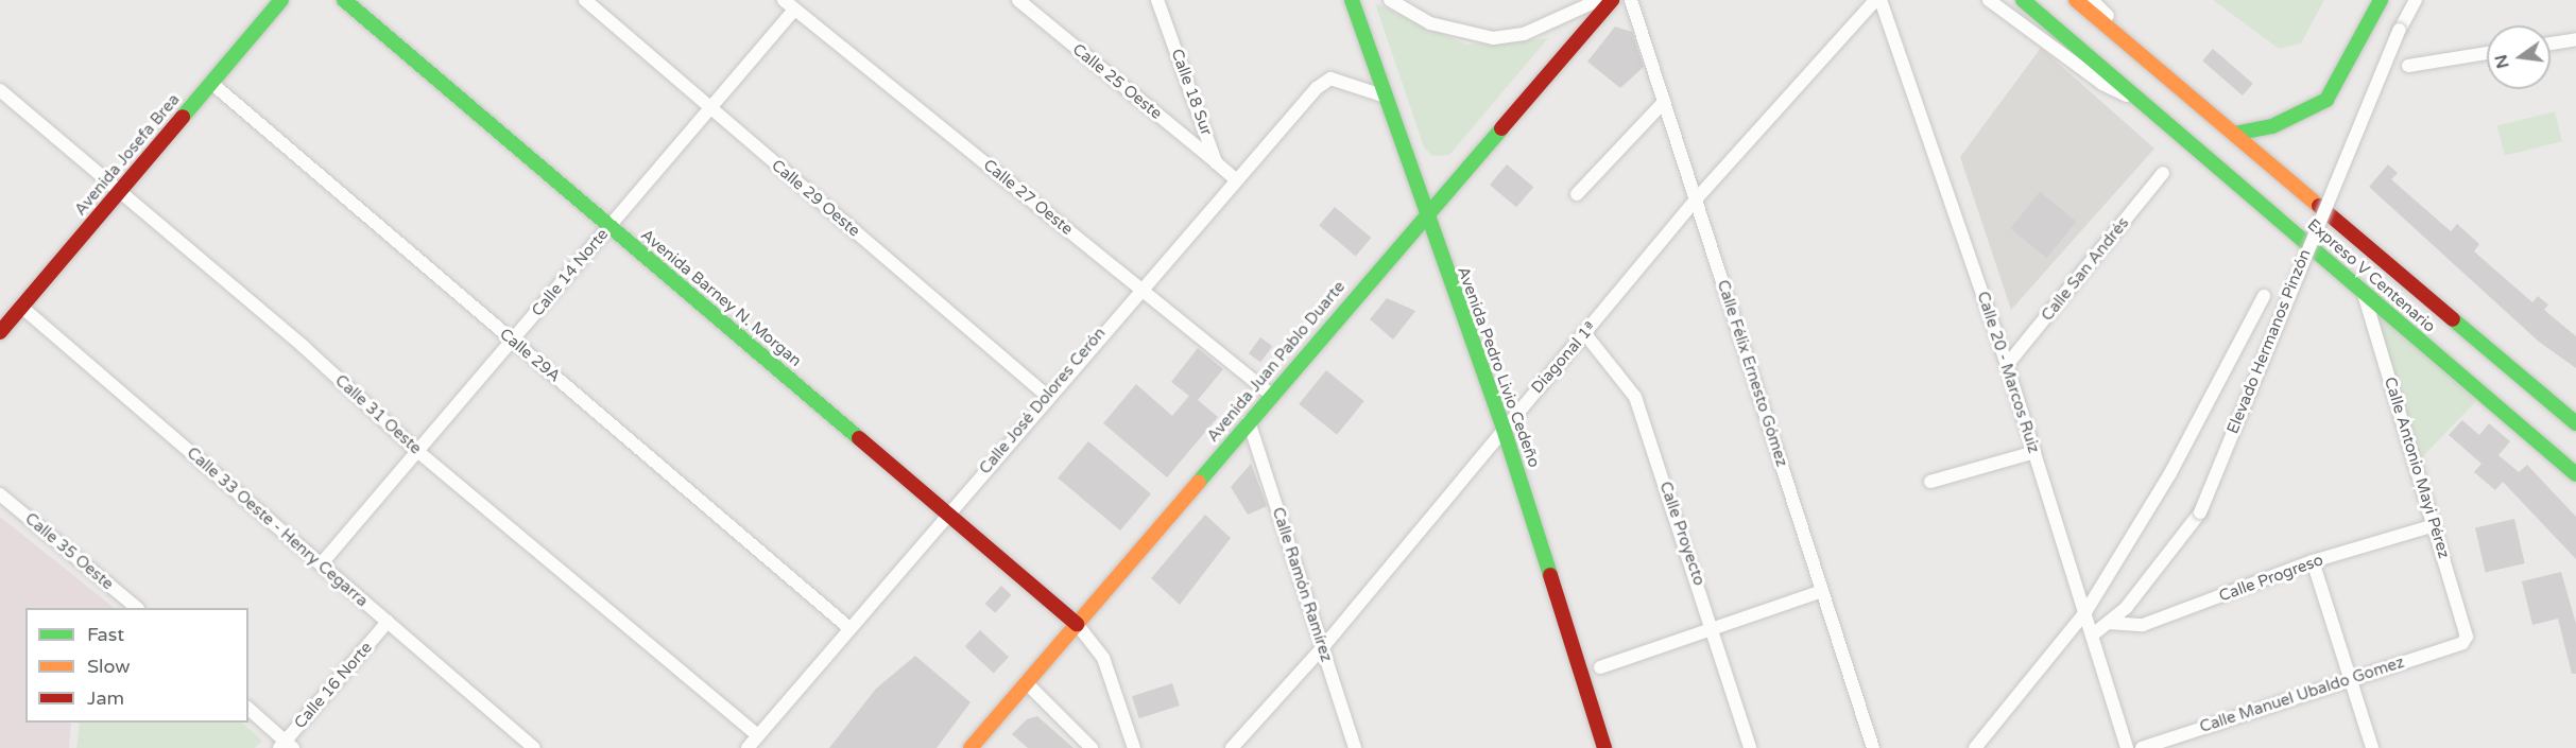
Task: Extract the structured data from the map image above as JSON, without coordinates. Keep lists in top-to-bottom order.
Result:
{
  "streets": {
    "main road": [
      "Avenida Josefa Brea",
      "Expreso V Centenario",
      "Avenida Barney N. Morgan",
      "Avenida Juan Pablo Duarte",
      "Avenida Pedro Livio Cedeño"
    ],
    "street": [
      "Calle 25 Oeste",
      "Calle 18 Sur",
      "Calle 27 Oeste",
      "Calle 29 Oeste",
      "Calle San Andrés",
      "Calle 14 Norte",
      "Elevado Hermanos Pinzón",
      "Calle 29A",
      "Diagonal 1ª",
      "Calle 20 - Marcos Ruiz",
      "Calle Félix Ernesto Gómez",
      "Calle José Dolores Cerón",
      "Calle 31 Oeste",
      "Calle Antonio Mayi Pérez",
      "Calle 33 Oeste - Henry Cegarra",
      "Calle Proyecto",
      "Calle 35 Oeste",
      "Calle Progreso",
      "Calle Ramón Ramírez",
      "Calle 16 Norte",
      "Calle Manuel Ubaldo Gomez"
    ]
  },
  "crossings": [
    ["Calle 25 Oeste", "Calle 18 Sur"],
    ["Calle 18 Sur", "Calle José Dolores Cerón"],
    ["Avenida Josefa Brea", "Calle 29A"],
    ["Avenida Josefa Brea", "Calle 31 Oeste"],
    ["Avenida Josefa Brea", "Calle 33 Oeste - Henry Cegarra"],
    ["Calle 27 Oeste", "Calle 14 Norte"],
    ["Calle 27 Oeste", "Avenida Juan Pablo Duarte"],
    ["Calle 27 Oeste", "Calle José Dolores Cerón"],
    ["Calle 29 Oeste", "Calle 14 Norte"],
    ["Calle 29 Oeste", "Calle José Dolores Cerón"],
    ["Calle San Andrés", "Calle 20 - Marcos Ruiz"],
    ["Calle 14 Norte", "Avenida Barney N. Morgan"],
    ["Calle 14 Norte", "Calle 29A"],
    ["Calle 14 Norte", "Calle 31 Oeste"],
    ["Calle 14 Norte", "Calle 33 Oeste - Henry Cegarra"],
    ["Expreso V Centenario", "Calle Antonio Mayi Pérez"],
    ["Avenida Barney N. Morgan", "Avenida Juan Pablo Duarte"],
    ["Avenida Barney N. Morgan", "Calle José Dolores Cerón"],
    ["Elevado Hermanos Pinzón", "Calle 20 - Marcos Ruiz"],
    ["Elevado Hermanos Pinzón", "Calle Progreso"],
    ["Calle 29A", "Calle José Dolores Cerón"],
    ["Diagonal 1ª", "Avenida Pedro Livio Cedeño"],
    ["Diagonal 1ª", "Calle Félix Ernesto Gómez"],
    ["Diagonal 1ª", "Calle Proyecto"],
    ["Diagonal 1ª", "Calle Ramón Ramírez"],
    ["Avenida Juan Pablo Duarte", "Avenida Pedro Livio Cedeño"],
    ["Avenida Juan Pablo Duarte", "Calle Ramón Ramírez"],
    ["Avenida Pedro Livio Cedeño", "Calle José Dolores Cerón"],
    ["Calle José Dolores Cerón", "Calle 31 Oeste"],
    ["Calle Antonio Mayi Pérez", "Calle Progreso"],
    ["Calle Antonio Mayi Pérez", "Calle Manuel Ubaldo Gomez"],
    ["Calle 33 Oeste - Henry Cegarra", "Calle 16 Norte"]
  ],
  "legend": ["Fast", "Slow", "Jam"],
  "north": "left"
}
